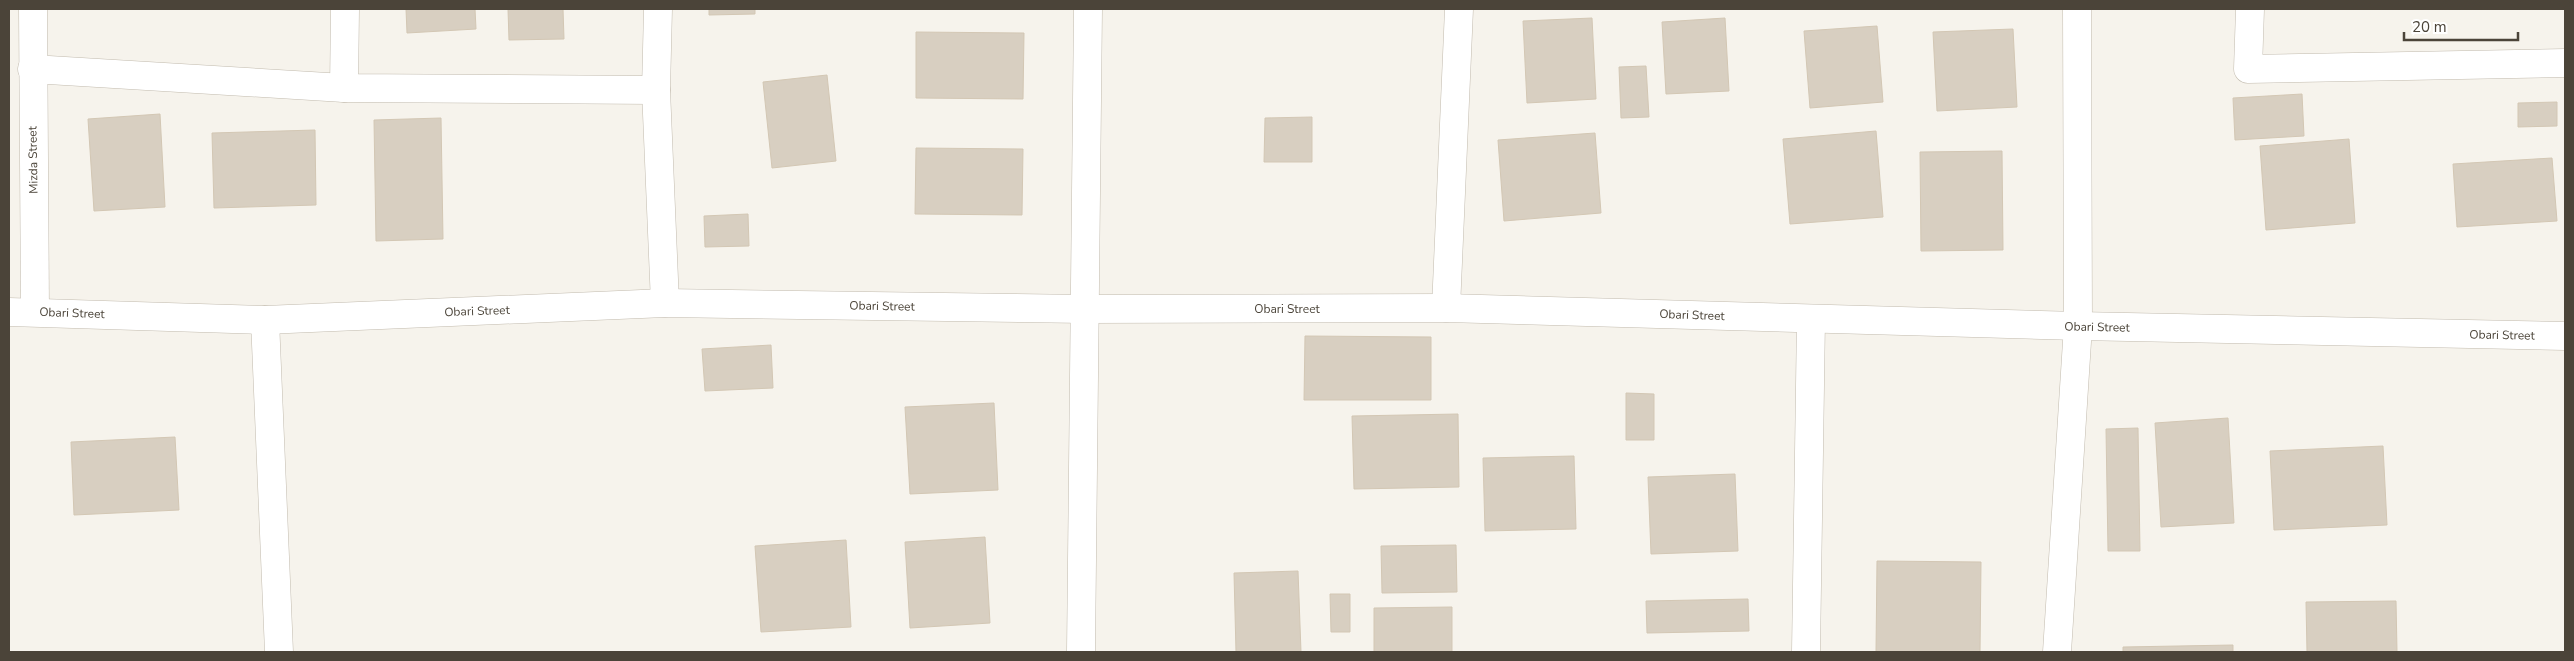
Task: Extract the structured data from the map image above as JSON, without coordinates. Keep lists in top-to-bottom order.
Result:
{
  "streets": {
    "street": ["Mizda Street", "Obari Street"]
  },
  "crossings": [
    ["Mizda Street", "Obari Street"]
  ],
  "scale_bar": "20 m"
}
